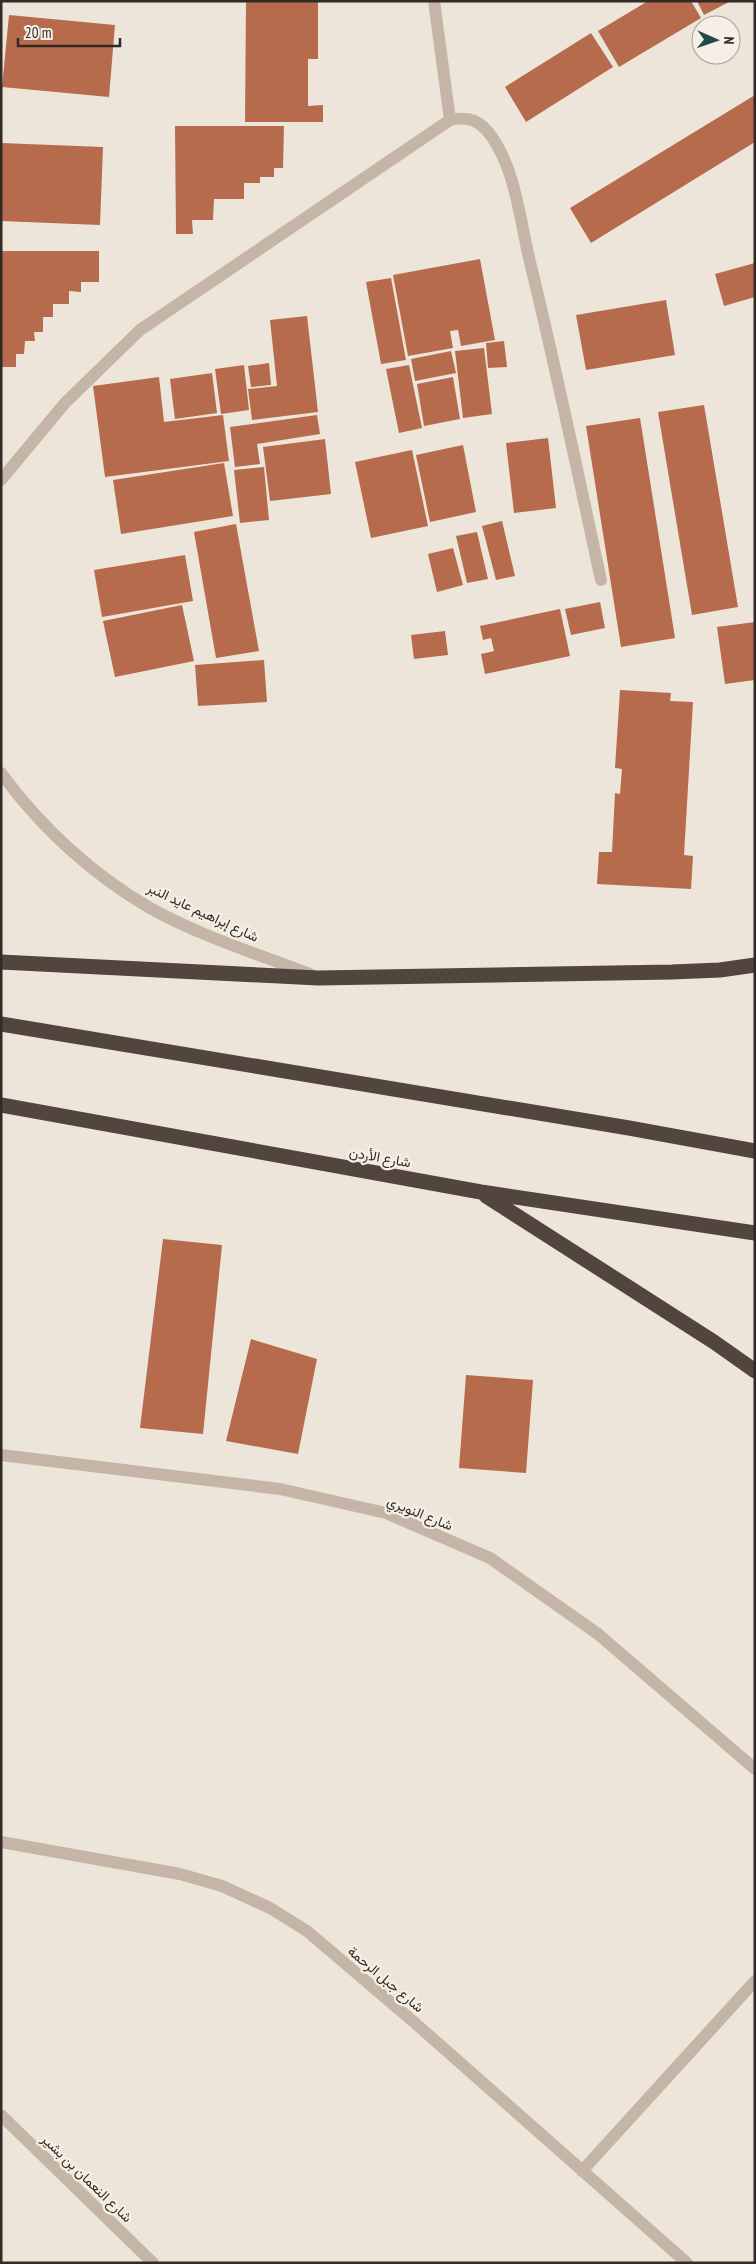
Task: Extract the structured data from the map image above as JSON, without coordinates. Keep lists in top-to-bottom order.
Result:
{
  "streets": {
    "highway": ["شارع الأردن"],
    "street": [
      "شارع إبراهيم عايد النبر",
      "شارع النويري",
      "شارع جبل الرحمة",
      "شارع النعمان بن بشير"
    ]
  },
  "scale_bar": "20 m",
  "north": "right"
}
